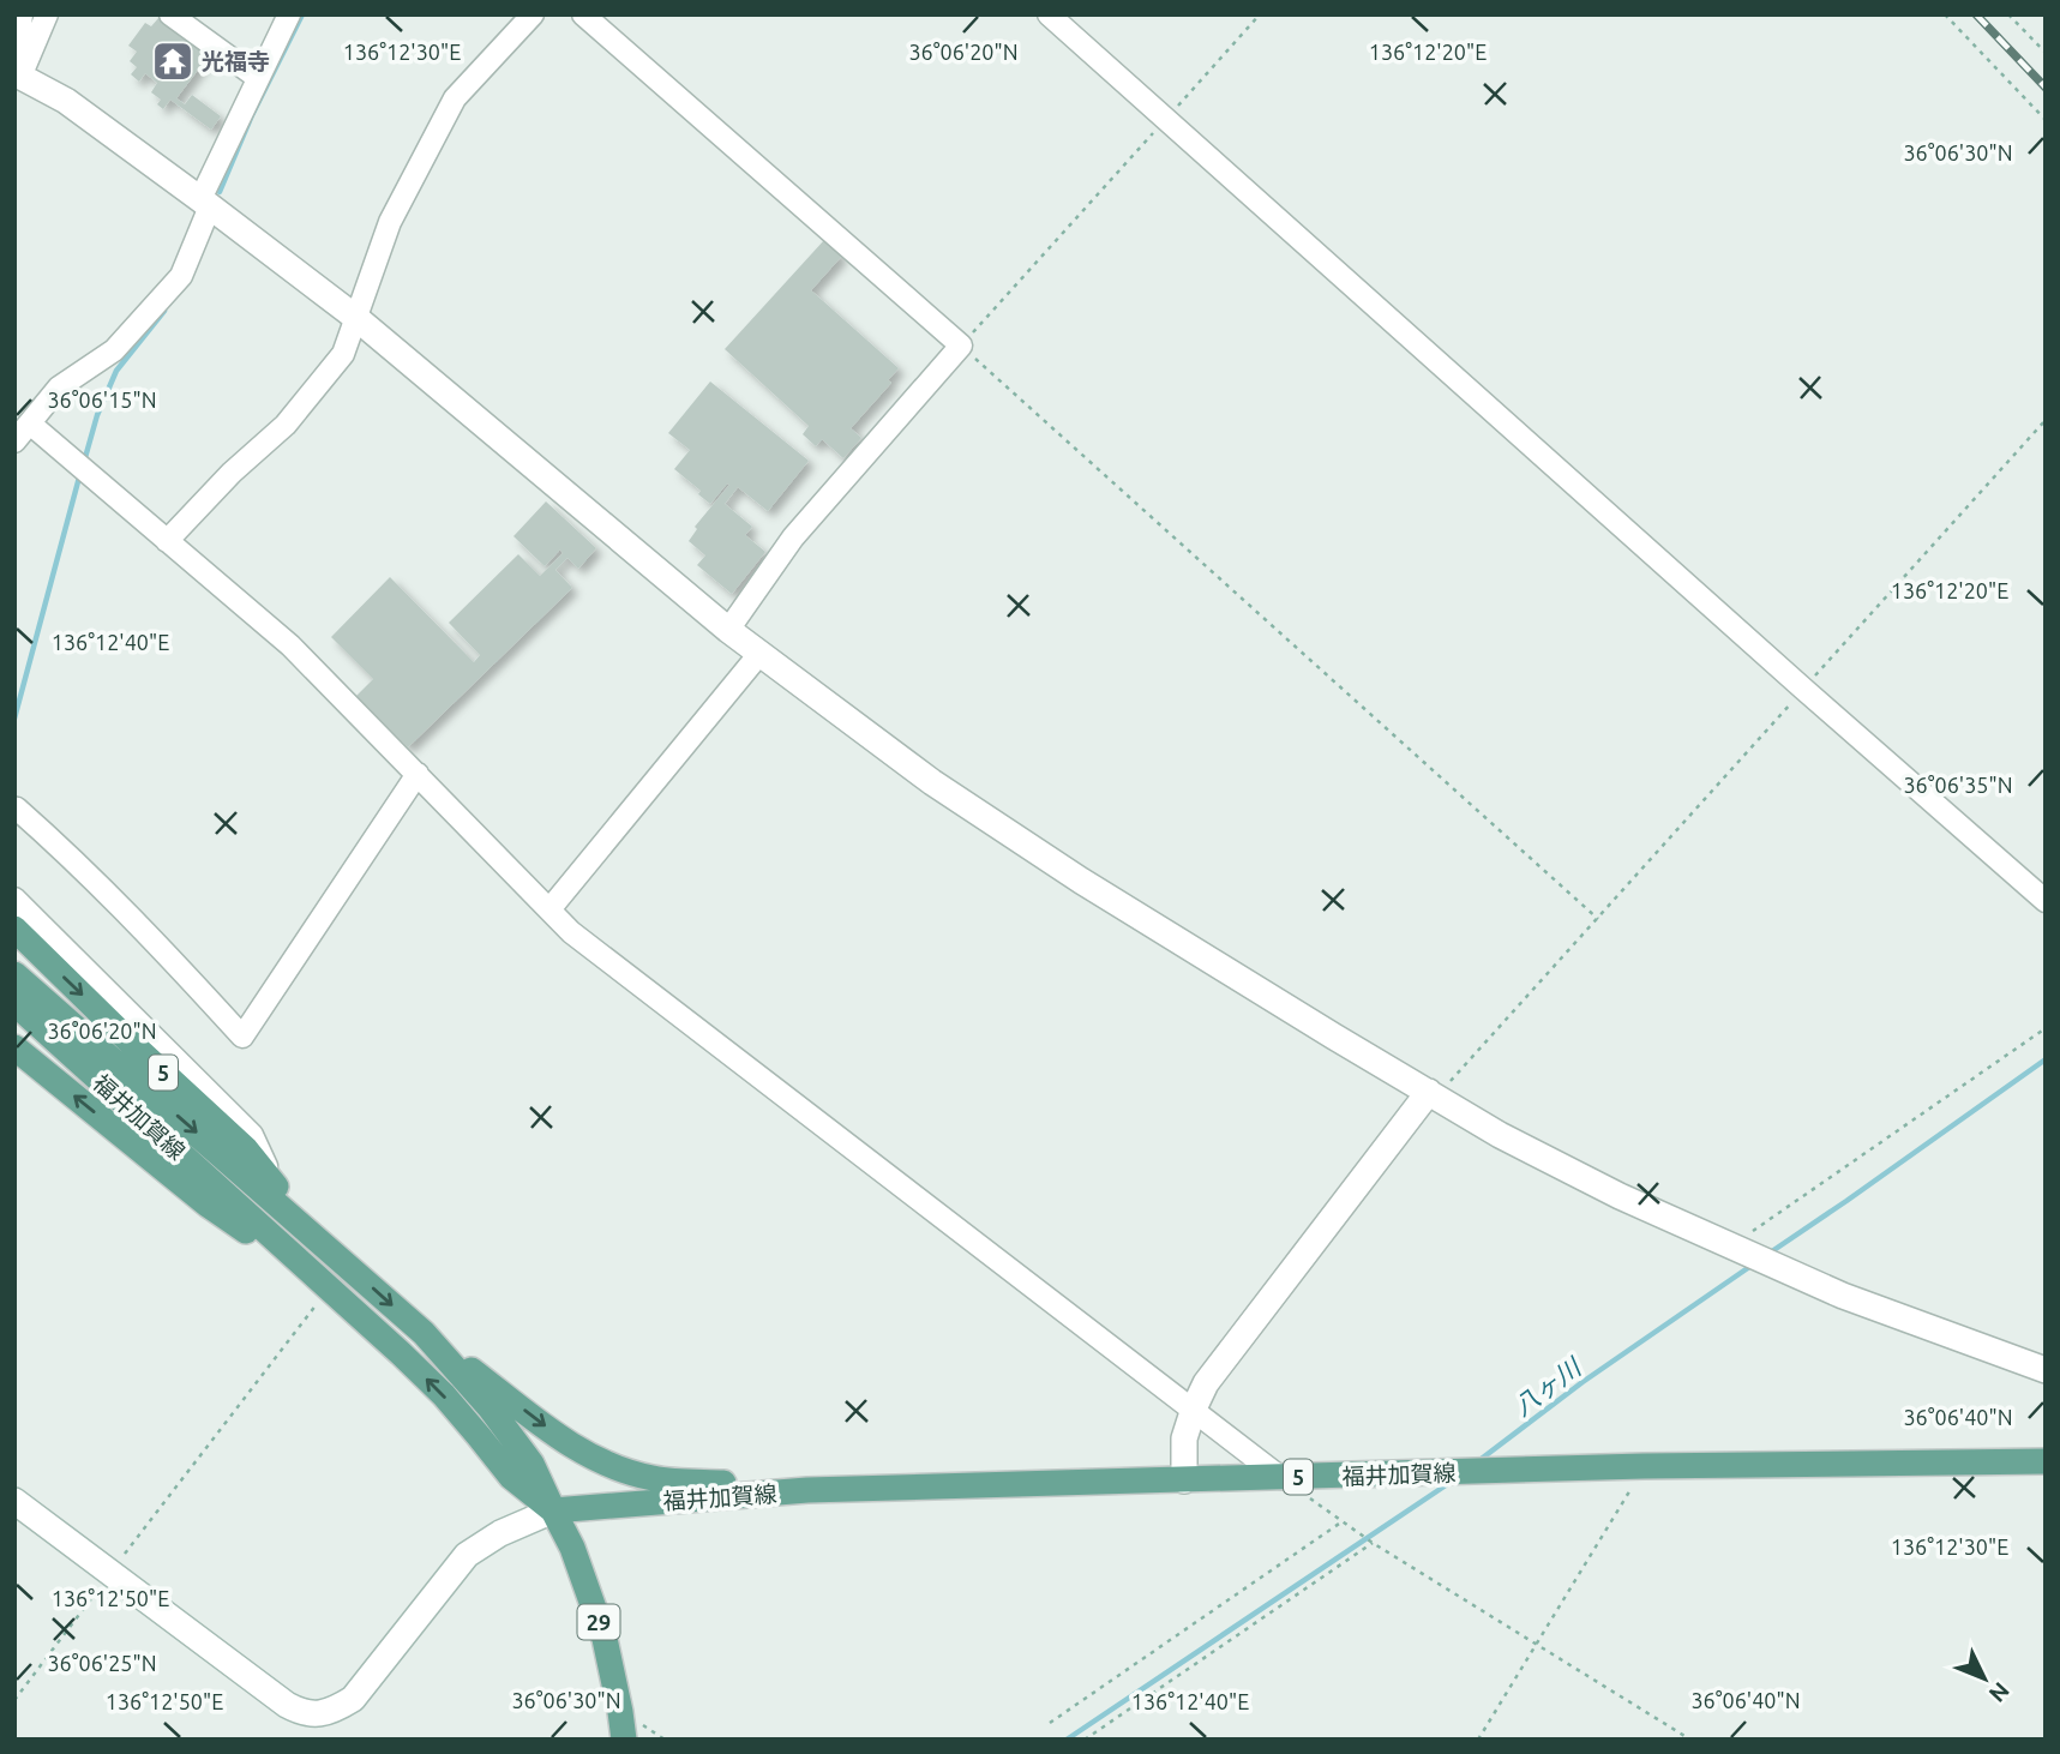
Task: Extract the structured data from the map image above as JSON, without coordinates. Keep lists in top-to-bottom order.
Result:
{
  "streets": {
    "main road": ["5", "福井加賀線", "29"]
  },
  "crossings": [
    ["5", "福井加賀線"],
    ["福井加賀線", "29"]
  ],
  "water": ["八ヶ川"],
  "places": {
    "temple": ["光福寺"]
  },
  "north": "bottom right",
  "coordinates": [
    "136°12'30\"E",
    "136°12'20\"E",
    "36°06'20\"N",
    "36°06'30\"N",
    "36°06'15\"N",
    "136°12'40\"E",
    "36°06'35\"N",
    "36°06'40\"N",
    "136°12'50\"E",
    "36°06'25\"N"
  ]
}
